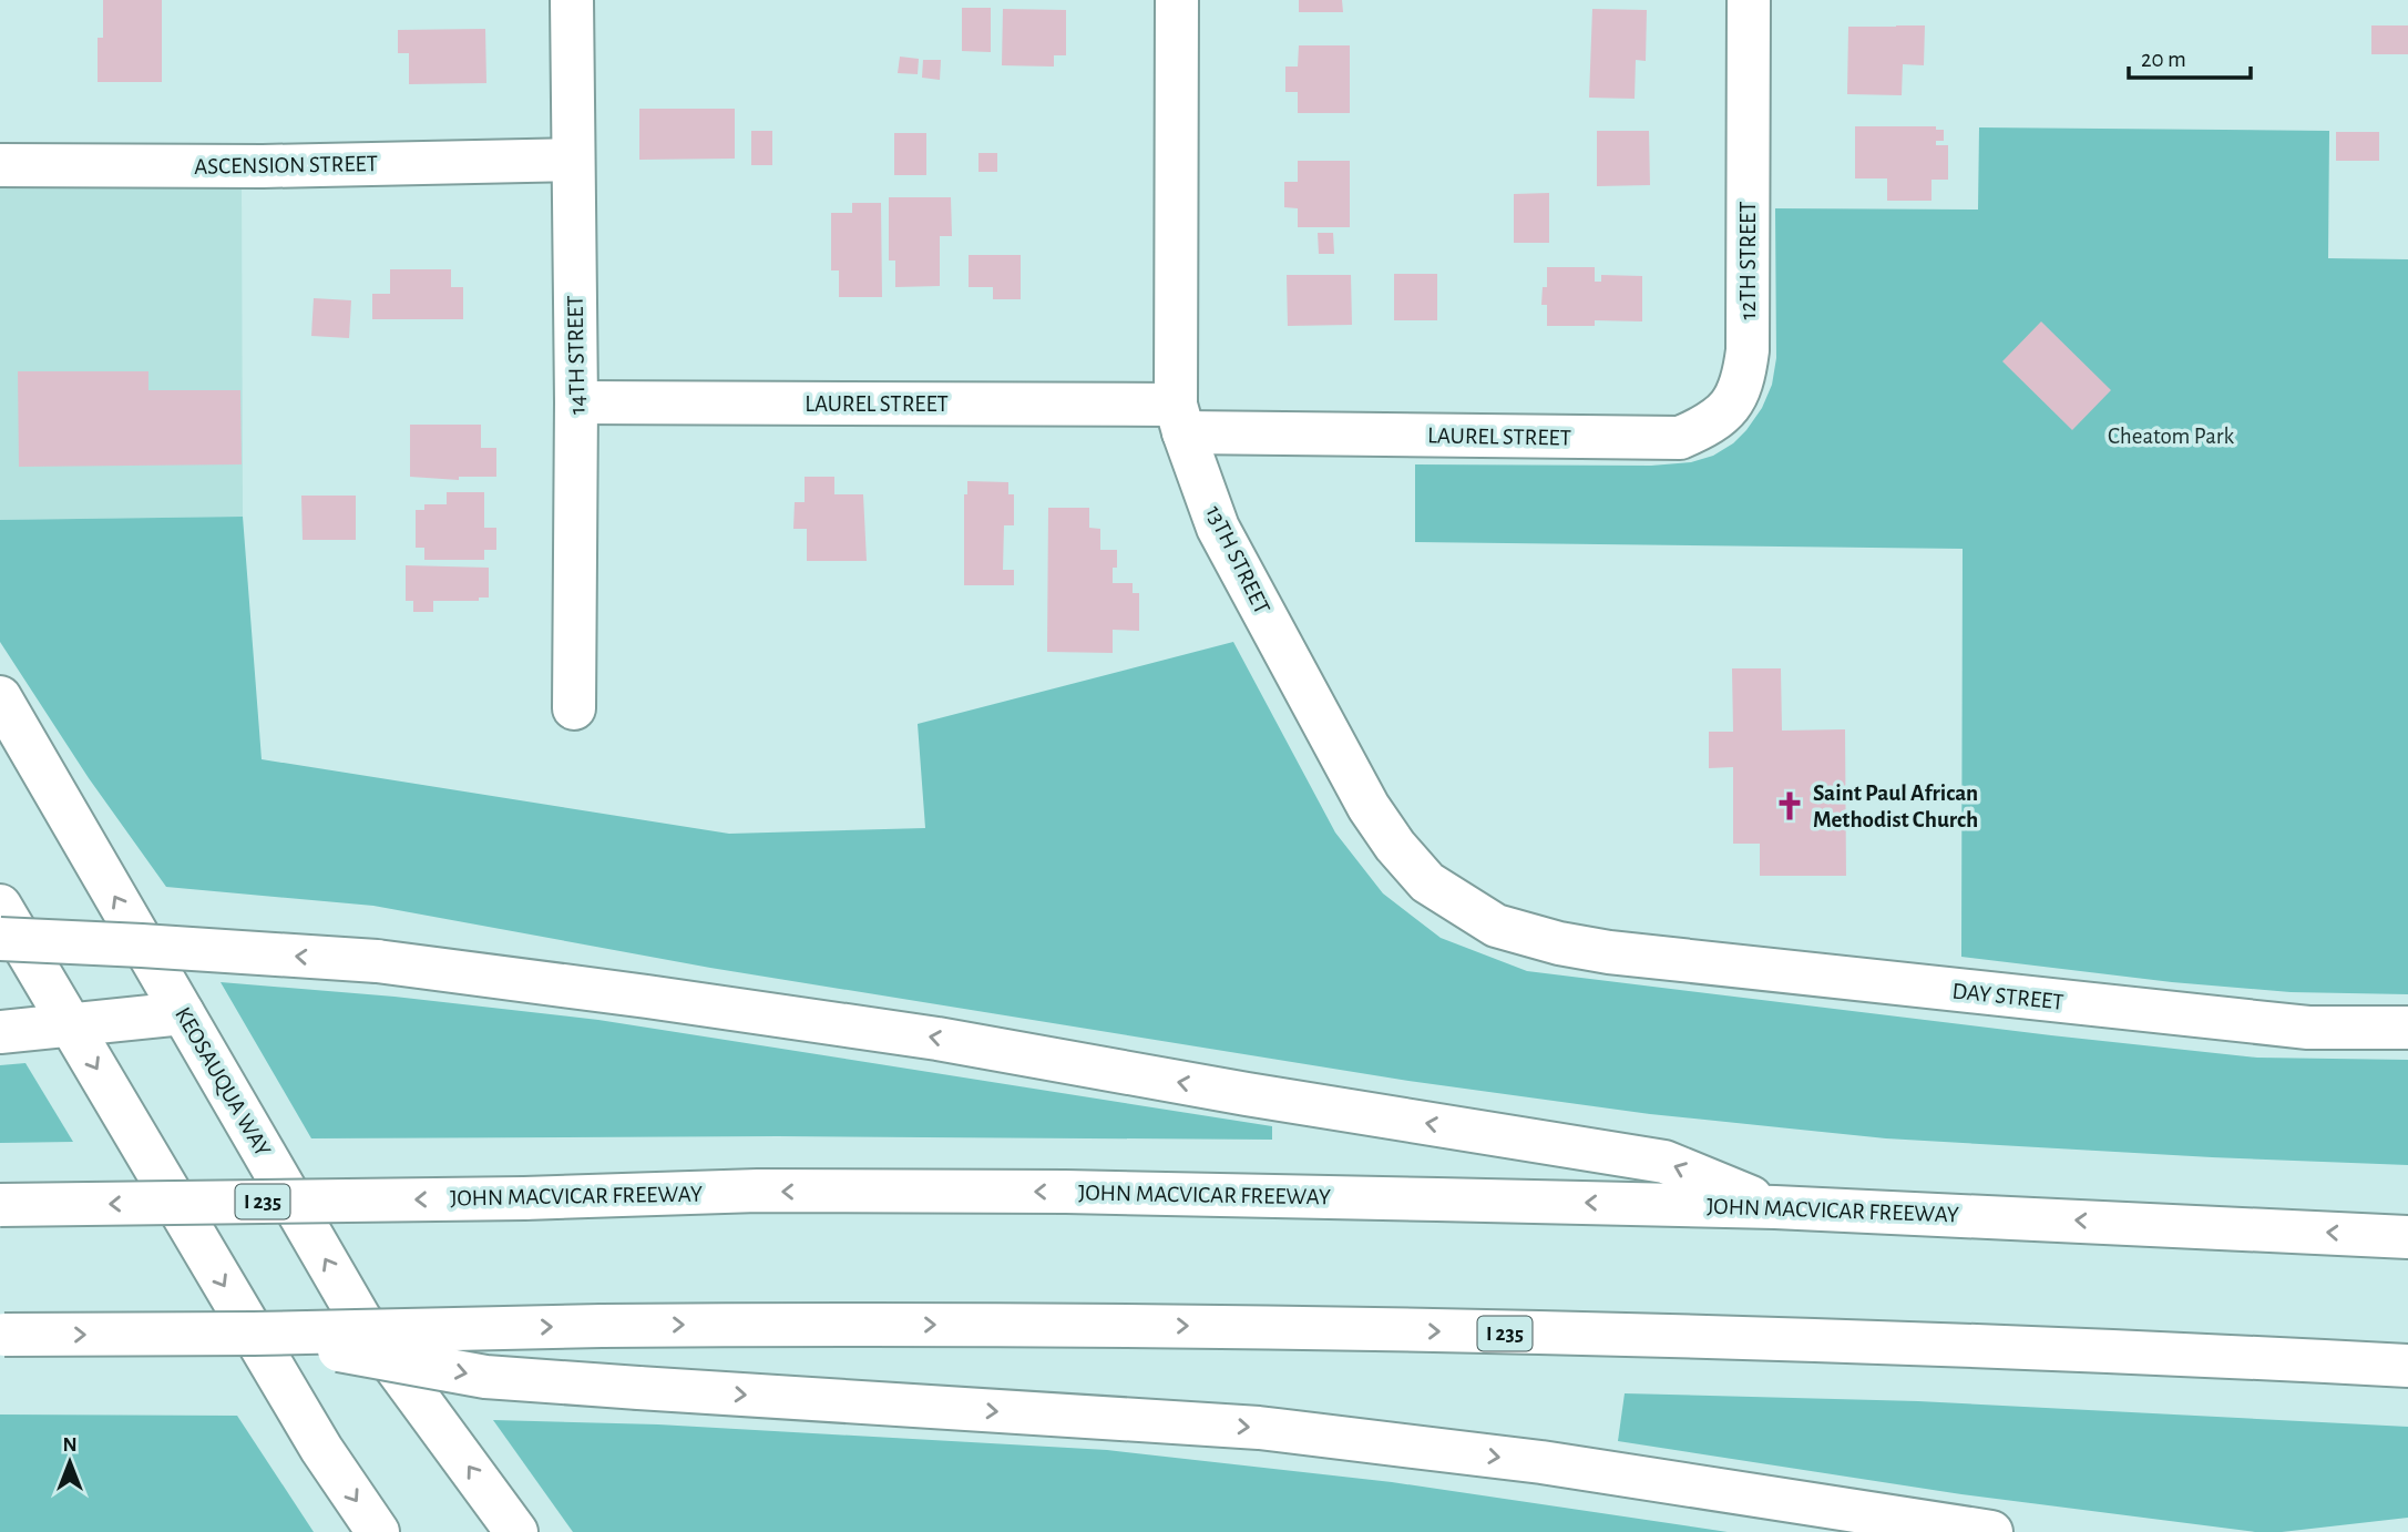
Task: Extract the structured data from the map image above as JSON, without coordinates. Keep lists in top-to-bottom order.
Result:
{
  "streets": {
    "main road": [
      "ASCENSION STREET",
      "12TH STREET",
      "14TH STREET",
      "LAUREL STREET",
      "13TH STREET",
      "DAY STREET",
      "KEOSAUQUA WAY",
      "JOHN MACVICAR FREEWAY",
      "I 235"
    ]
  },
  "crossings": [
    ["ASCENSION STREET", "14TH STREET"],
    ["12TH STREET", "LAUREL STREET"],
    ["14TH STREET", "LAUREL STREET"],
    ["LAUREL STREET", "13TH STREET"],
    ["13TH STREET", "DAY STREET"]
  ],
  "parks": ["Cheatom Park"],
  "places": {
    "church": ["Saint Paul African Methodist Church"]
  },
  "scale_bar": "20 m",
  "north": "top"
}
